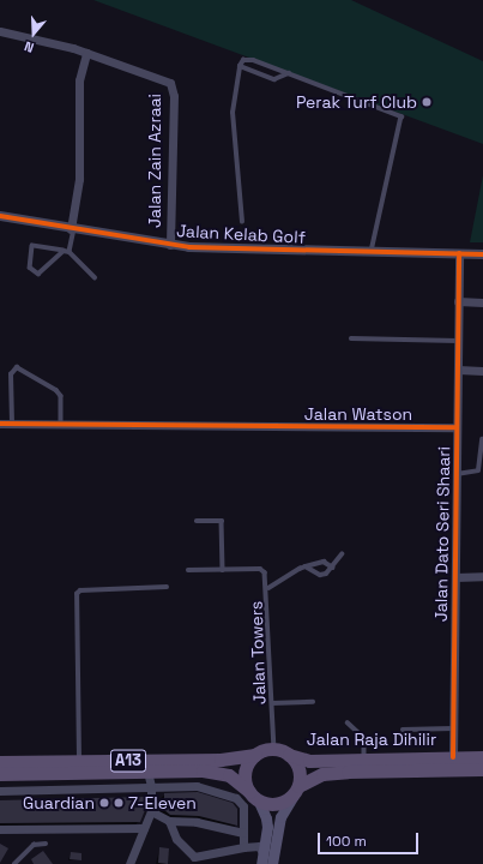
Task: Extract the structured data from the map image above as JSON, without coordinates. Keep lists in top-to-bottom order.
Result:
{
  "streets": {
    "main road": ["Jalan Raja Dihilir", "A13"],
    "street": [
      "Jalan Zain Azraai",
      "Jalan Kelab Golf",
      "Jalan Watson",
      "Jalan Dato Seri Shaari"
    ],
    "lane": ["Jalan Towers"]
  },
  "crossings": [
    ["Jalan Zain Azraai", "Jalan Kelab Golf"],
    ["Jalan Kelab Golf", "Jalan Dato Seri Shaari"],
    ["Jalan Watson", "Jalan Dato Seri Shaari"],
    ["Jalan Dato Seri Shaari", "Jalan Raja Dihilir"],
    ["Jalan Towers", "Jalan Raja Dihilir"],
    ["Jalan Towers", "A13"],
    ["Jalan Raja Dihilir", "A13"]
  ],
  "places": ["Perak Turf Club", "Guardian", "7-Eleven"],
  "scale_bar": "100 m",
  "north": "bottom"
}
